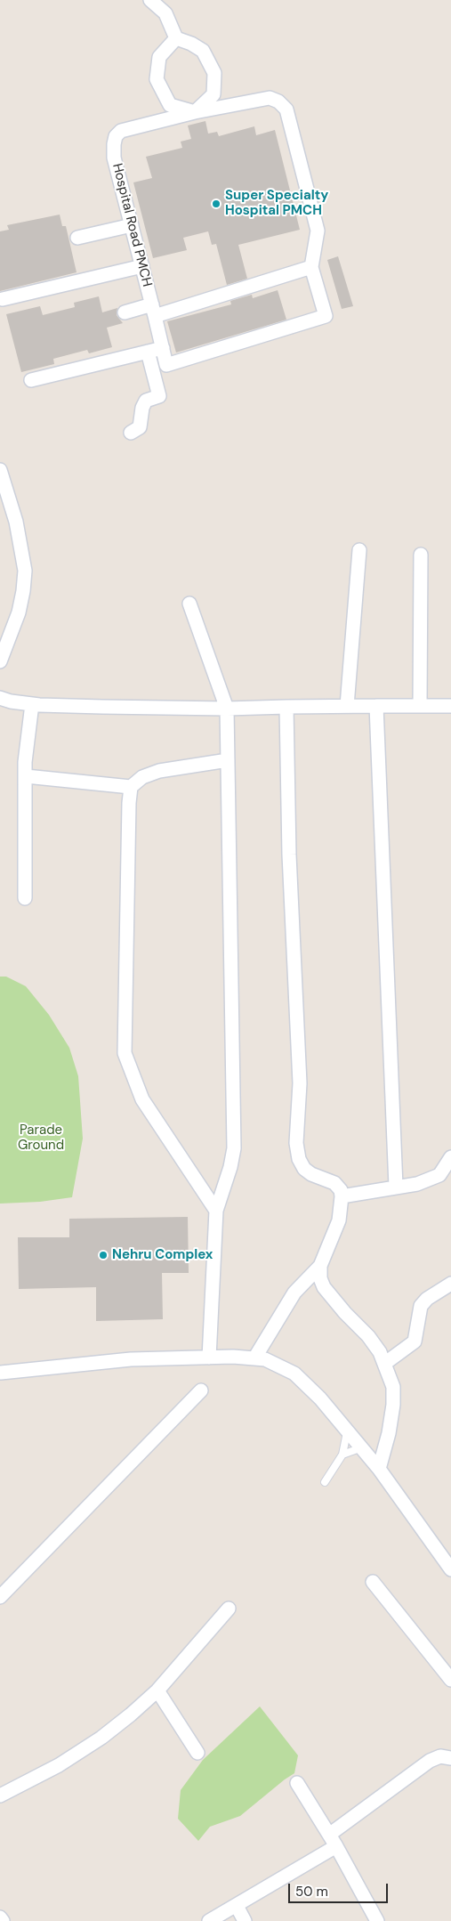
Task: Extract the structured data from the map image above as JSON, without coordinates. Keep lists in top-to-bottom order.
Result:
{
  "streets": {
    "street": ["Hospital Road PMCH"]
  },
  "parks": ["Parade Ground"],
  "places": ["Super Specialty Hospital PMCH", "Nehru Complex"],
  "scale_bar": "50 m"
}
